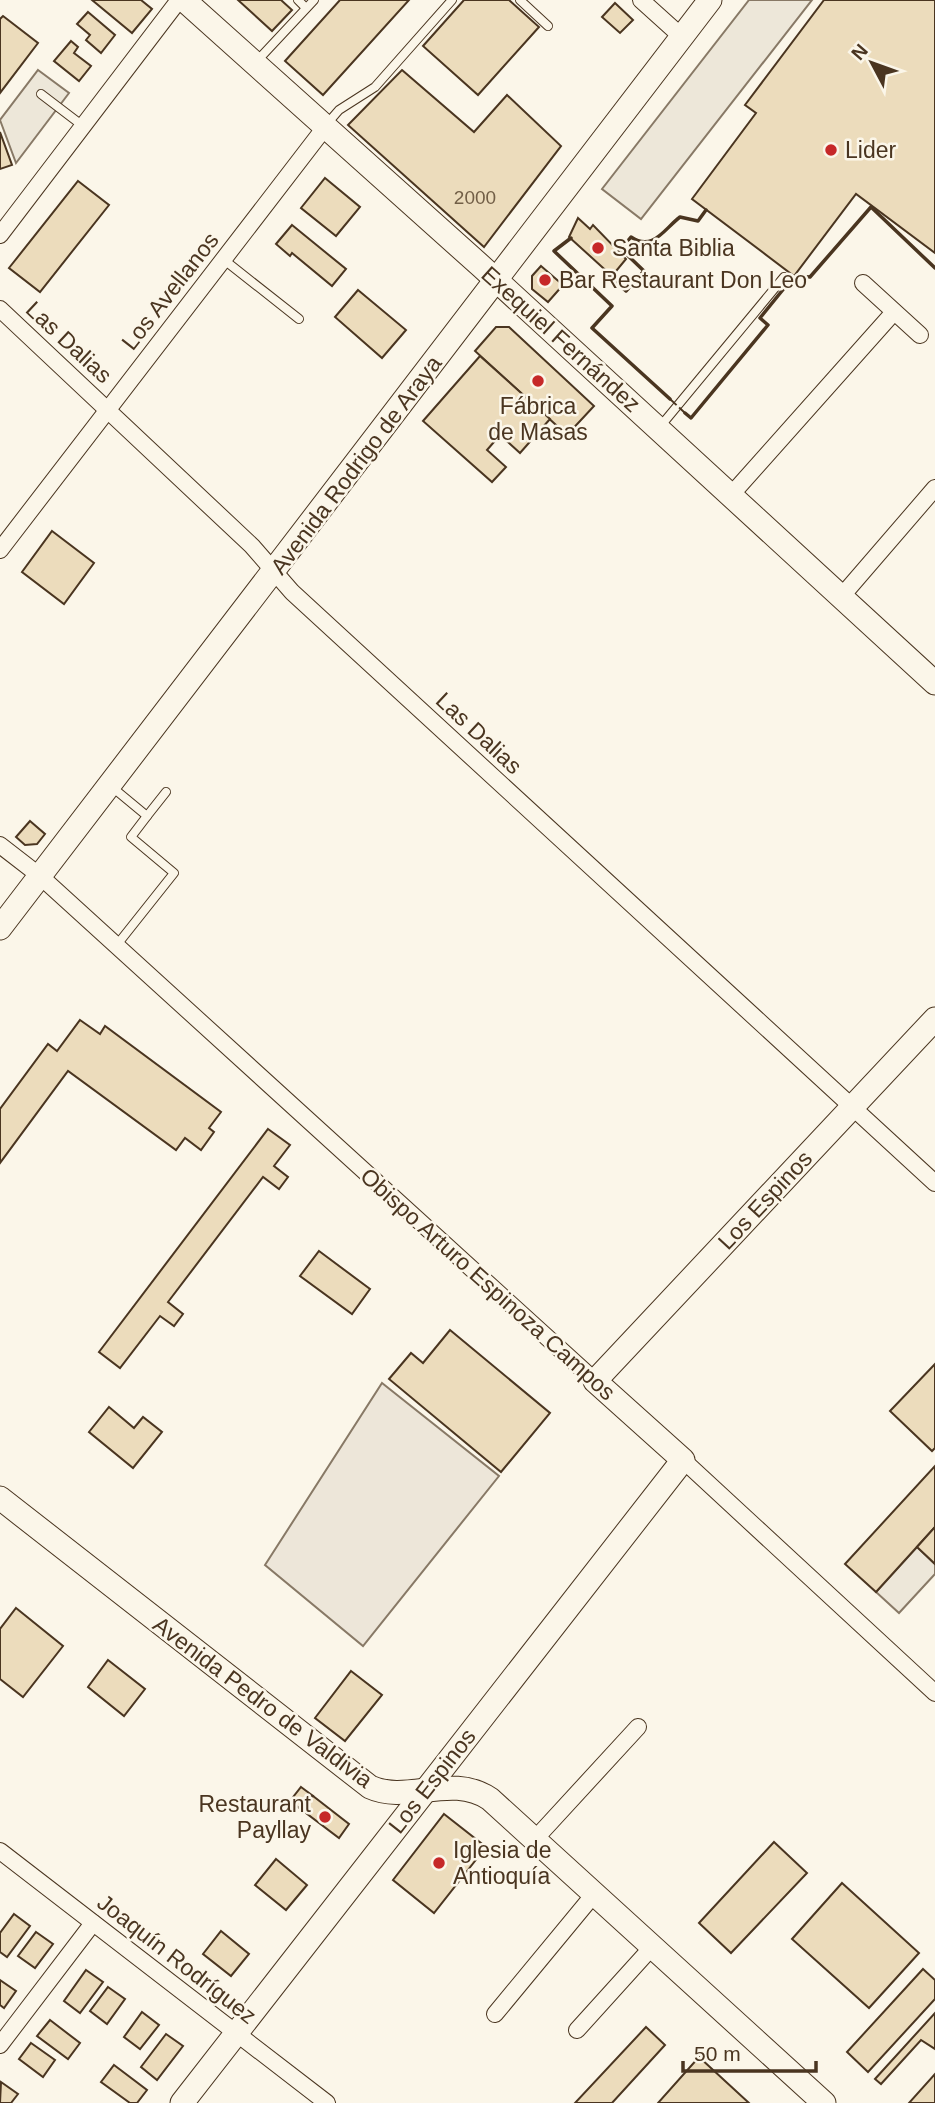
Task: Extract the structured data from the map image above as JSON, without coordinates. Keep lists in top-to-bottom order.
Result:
{
  "streets": {
    "street": [
      "Los Avellanos",
      "Exequiel Fernández",
      "Las Dalias",
      "Avenida Rodrigo de Araya",
      "Los Espinos",
      "Obispo Arturo Espinoza Campos",
      "Avenida Pedro de Valdivia",
      "Joaquín Rodríguez"
    ]
  },
  "crossings": [
    ["Los Avellanos", "Exequiel Fernández"],
    ["Los Avellanos", "Las Dalias"],
    ["Exequiel Fernández", "Avenida Rodrigo de Araya"],
    ["Las Dalias", "Avenida Rodrigo de Araya"],
    ["Las Dalias", "Los Espinos"],
    ["Avenida Rodrigo de Araya", "Obispo Arturo Espinoza Campos"],
    ["Los Espinos", "Obispo Arturo Espinoza Campos"],
    ["Los Espinos", "Avenida Pedro de Valdivia"],
    ["Los Espinos", "Joaquín Rodríguez"]
  ],
  "places": [
    "Lider",
    "Santa Biblia",
    "Bar Restaurant Don Leo",
    "Fábrica de Masas",
    "Restaurant Payllay",
    "Iglesia de Antioquía"
  ],
  "house_numbers": ["2000"],
  "scale_bar": "50 m",
  "north": "top left"
}
